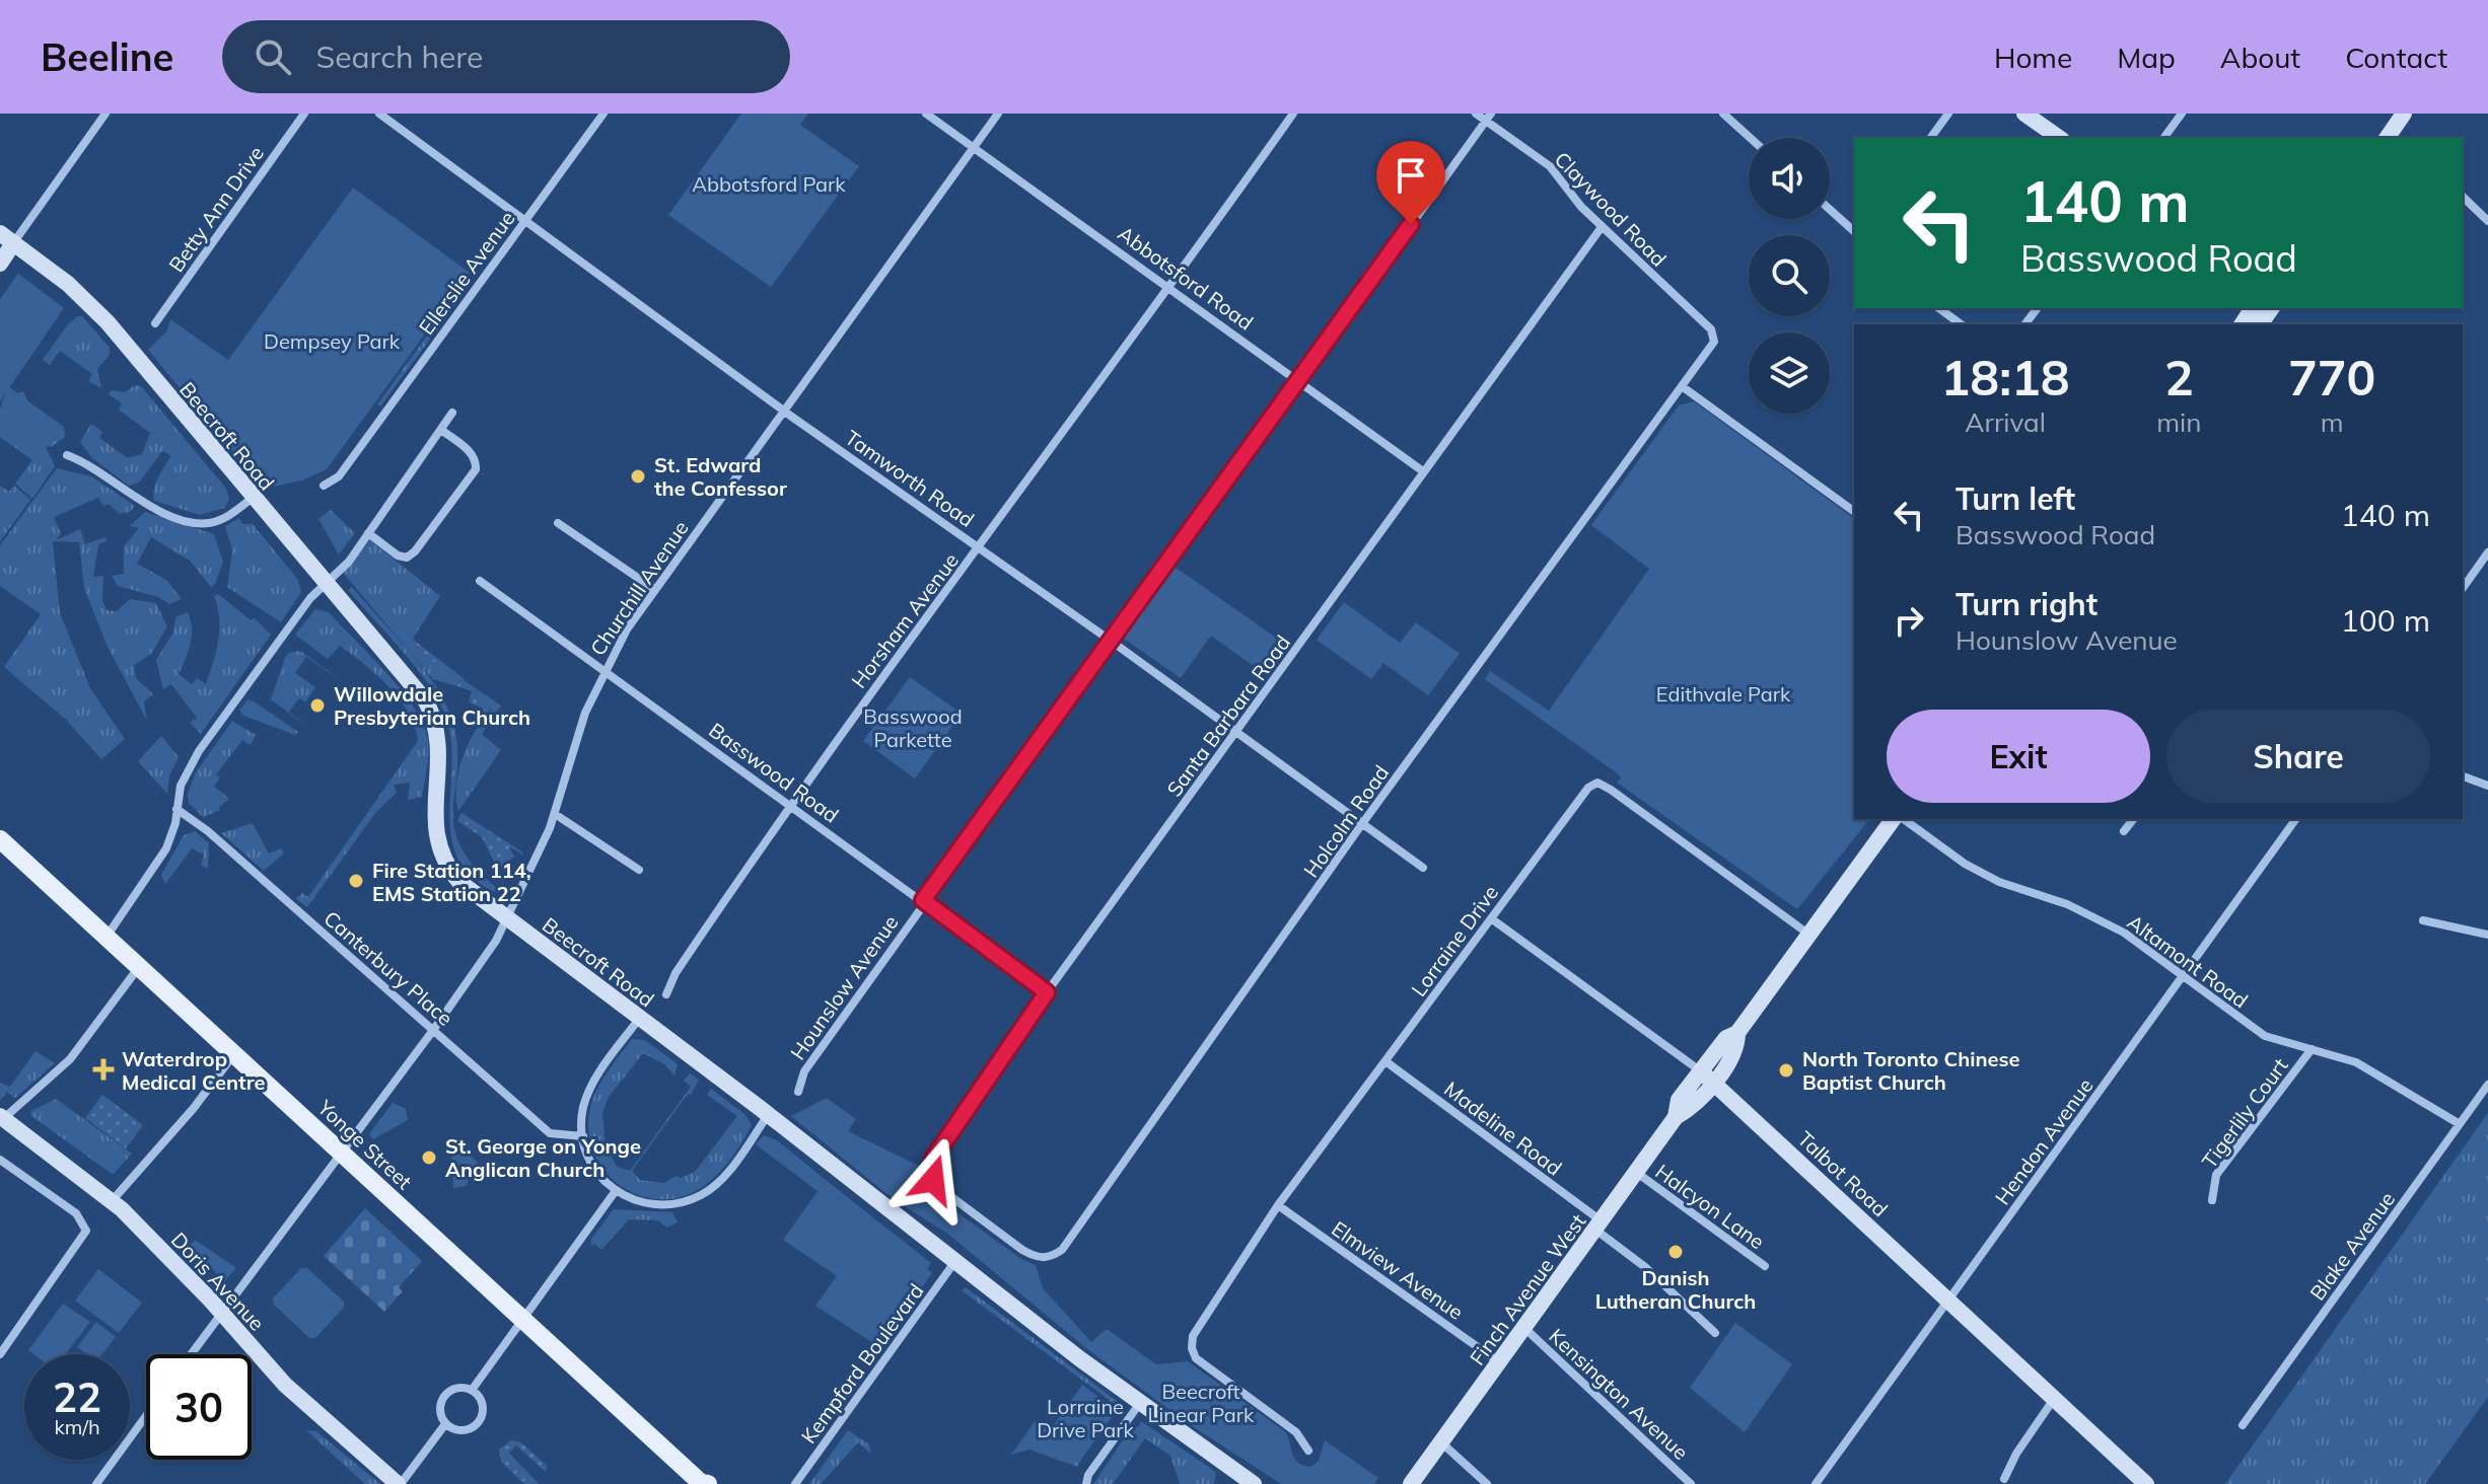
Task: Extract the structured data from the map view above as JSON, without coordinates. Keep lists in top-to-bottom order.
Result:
{
  "streets": {
    "main road": ["Yonge Street"],
    "street": [
      "Betty Ann Drive",
      "Claywood Road",
      "Ellerslie Avenue",
      "Abbotsford Road",
      "Beecroft Road",
      "Tamworth Road",
      "Churchill Avenue",
      "Horsham Avenue",
      "Santa Barbara Road",
      "Basswood Road",
      "Holcolm Road",
      "Lorraine Drive",
      "Altamont Road",
      "Canterbury Place",
      "Hounslow Avenue",
      "Tigerlily Court",
      "Madeline Road",
      "Hendon Avenue",
      "Talbot Road",
      "Halcyon Lane",
      "Blake Avenue",
      "Elmview Avenue",
      "Doris Avenue",
      "Finch Avenue West",
      "Kempford Boulevard",
      "Kensington Avenue"
    ]
  },
  "crossings": [
    ["Claywood Road", "Santa Barbara Road"],
    ["Claywood Road", "Holcolm Road"],
    ["Claywood Road", "Hounslow Avenue"],
    ["Ellerslie Avenue", "Tamworth Road"],
    ["Abbotsford Road", "Churchill Avenue"],
    ["Abbotsford Road", "Horsham Avenue"],
    ["Abbotsford Road", "Santa Barbara Road"],
    ["Abbotsford Road", "Hounslow Avenue"],
    ["Beecroft Road", "Churchill Avenue"],
    ["Beecroft Road", "Canterbury Place"],
    ["Beecroft Road", "Kempford Boulevard"],
    ["Tamworth Road", "Churchill Avenue"],
    ["Tamworth Road", "Horsham Avenue"],
    ["Tamworth Road", "Santa Barbara Road"],
    ["Tamworth Road", "Holcolm Road"],
    ["Tamworth Road", "Hounslow Avenue"],
    ["Churchill Avenue", "Basswood Road"],
    ["Churchill Avenue", "Canterbury Place"],
    ["Churchill Avenue", "Yonge Street"],
    ["Churchill Avenue", "Doris Avenue"],
    ["Horsham Avenue", "Basswood Road"],
    ["Santa Barbara Road", "Basswood Road"],
    ["Santa Barbara Road", "Holcolm Road"],
    ["Basswood Road", "Hounslow Avenue"],
    ["Lorraine Drive", "Madeline Road"],
    ["Lorraine Drive", "Talbot Road"],
    ["Lorraine Drive", "Elmview Avenue"],
    ["Lorraine Drive", "Finch Avenue West"],
    ["Altamont Road", "Tigerlily Court"],
    ["Altamont Road", "Hendon Avenue"],
    ["Altamont Road", "Blake Avenue"],
    ["Madeline Road", "Finch Avenue West"],
    ["Hendon Avenue", "Talbot Road"],
    ["Talbot Road", "Finch Avenue West"],
    ["Halcyon Lane", "Finch Avenue West"],
    ["Elmview Avenue", "Finch Avenue West"],
    ["Finch Avenue West", "Kensington Avenue"]
  ],
  "parks": [
    "Abbotsford Park",
    "Dempsey Park",
    "Edithvale Park",
    "Basswood Parkette",
    "Beecroft Linear Park",
    "Lorraine Drive Park"
  ],
  "places": {
    "other": [
      "St. Edward the Confessor",
      "Willowdale Presbyterian Church",
      "Fire Station 114, EMS Station 22",
      "North Toronto Chinese Baptist Church",
      "St. George on Yonge Anglican Church",
      "Danish Lutheran Church"
    ],
    "health": ["Waterdrop Medical Centre"]
  },
  "page": {
    "header": "Beeline",
    "search": "Search here",
    "nav": [
      "Home",
      "Map",
      "About",
      "Contact"
    ],
    "turn": ["140 m", "Basswood Road"],
    "eta": [
      "18:18",
      "Arrival",
      "2",
      "min",
      "770",
      "m"
    ],
    "list": [
      {
        "name": "Turn left",
        "note": "Basswood Road",
        "value": "140 m"
      },
      {
        "name": "Turn right",
        "note": "Hounslow Avenue",
        "value": "100 m"
      }
    ],
    "buttons": ["Exit", "Share"],
    "speed": "22 km/h",
    "limit": "30"
  }
}
